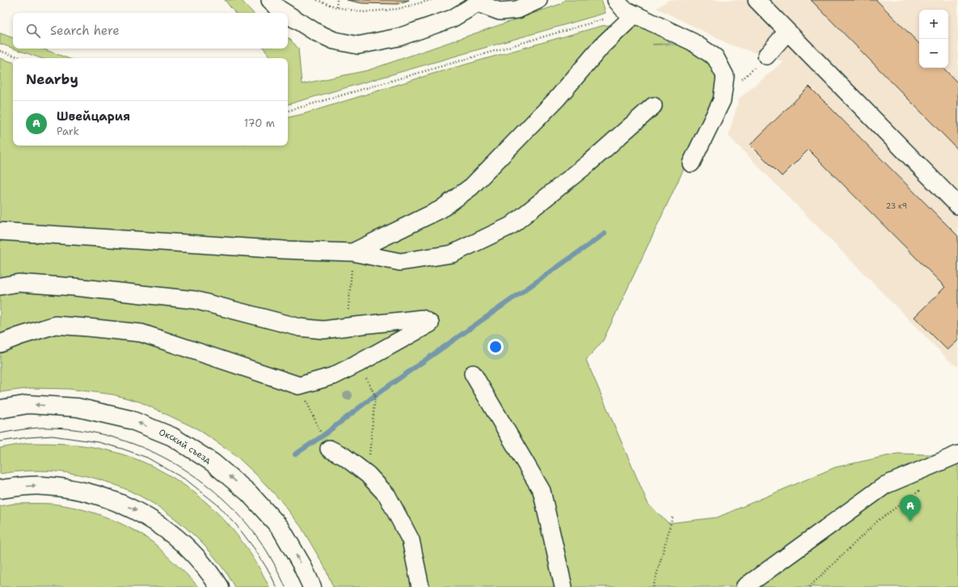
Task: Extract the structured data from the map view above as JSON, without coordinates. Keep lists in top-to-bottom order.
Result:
{
  "streets": {
    "main road": ["Окский съезд"]
  },
  "house_numbers": ["23 к9"],
  "page": {
    "map_buttons": ["+", "−"],
    "search": "Search here",
    "heading": "Nearby",
    "list": [
      {
        "mark": "A",
        "name": "Швейцария",
        "note": "Park",
        "value": "170 m"
      }
    ],
    "pins": "A"
  }
}
